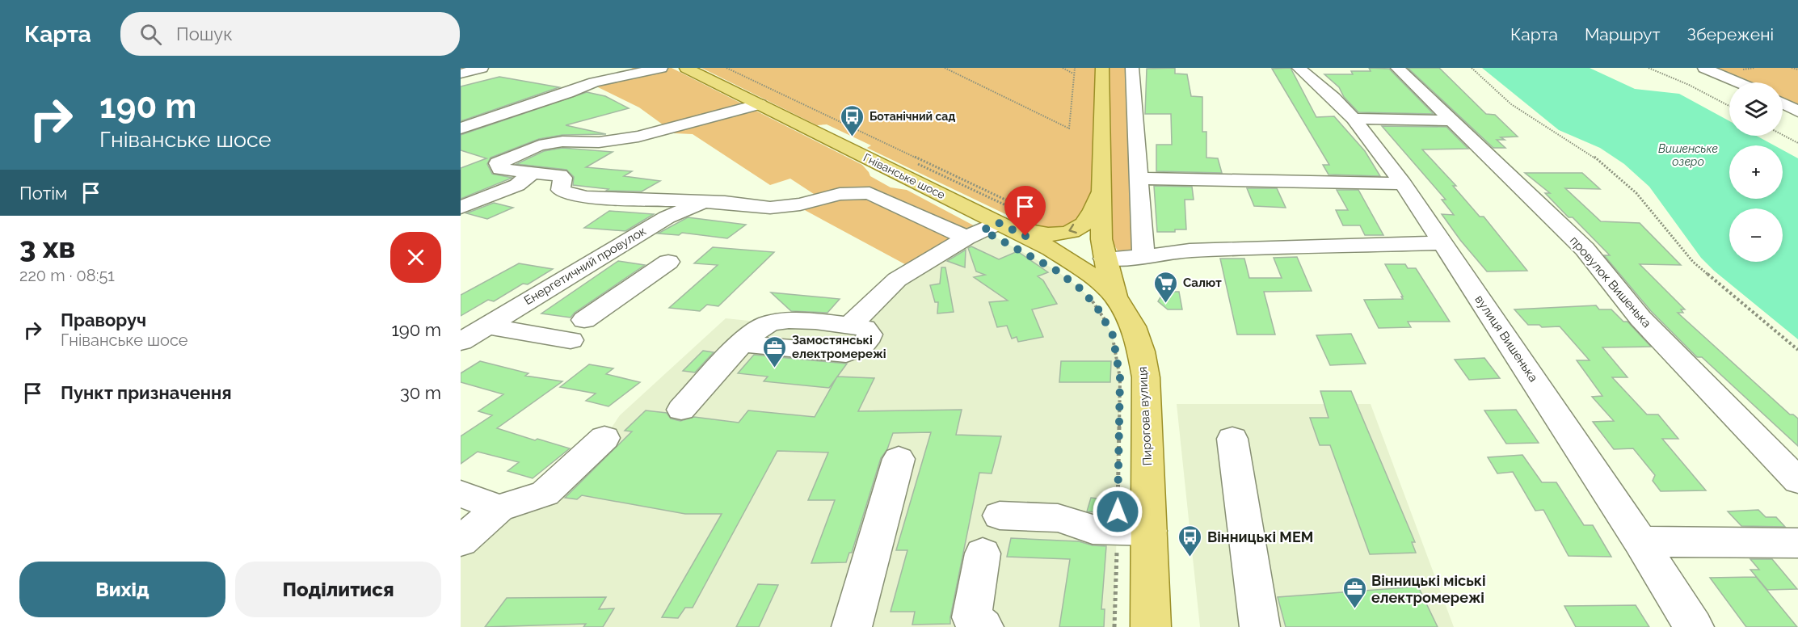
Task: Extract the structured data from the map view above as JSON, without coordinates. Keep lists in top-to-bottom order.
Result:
{
  "streets": {
    "main road": ["Гніванське шосе", "Пирогова вулиця"],
    "street": ["Енергетичний провулок", "провулок Вишенька", "вулиця Вишенька"]
  },
  "crossings": [
    ["Гніванське шосе", "Пирогова вулиця"]
  ],
  "water": ["Вишенське озеро"],
  "places": {
    "bus stop": ["Ботанічний сад", "Вінницькі МЕМ"],
    "supermarket": ["Салют"],
    "office": ["Замостянські електромережі", "Вінницькі міські електромережі"]
  },
  "page": {
    "header": "Карта",
    "search": "Пошук",
    "nav": ["Карта", "Маршрут", "Збережені"],
    "turn": ["190 m", "Гніванське шосе"],
    "map_buttons": ["+", "−"],
    "then": "Потім",
    "heading": ["3 хв", "220 m · 08:51"],
    "list": [
      {
        "name": "Праворуч",
        "note": "Гніванське шосе",
        "value": "190 m"
      },
      {
        "name": "Пункт призначення",
        "value": "30 m"
      }
    ],
    "buttons": ["Вихід", "Поділитися"]
  }
}
